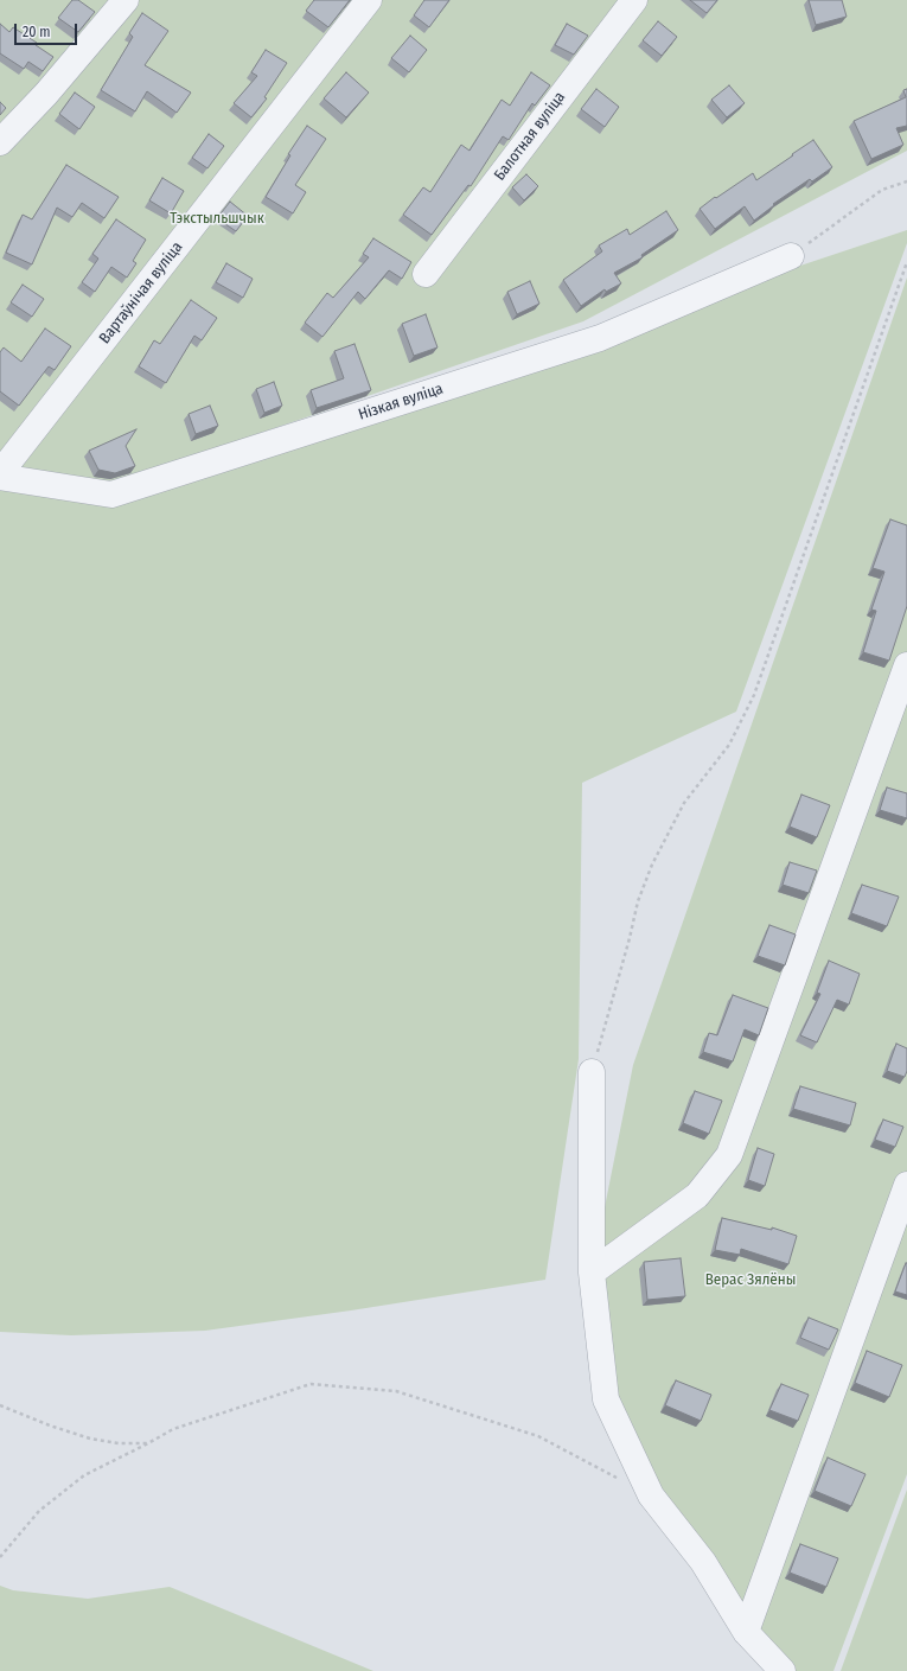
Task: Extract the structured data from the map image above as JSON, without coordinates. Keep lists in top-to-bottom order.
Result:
{
  "streets": {
    "street": ["Балотная вуліца", "Вартаўнічая вуліца", "Нізкая вуліца"]
  },
  "crossings": [
    ["Вартаўнічая вуліца", "Нізкая вуліца"]
  ],
  "parks": ["Тэкстыльшчык", "Верас Зялёны"],
  "scale_bar": "20 m"
}
